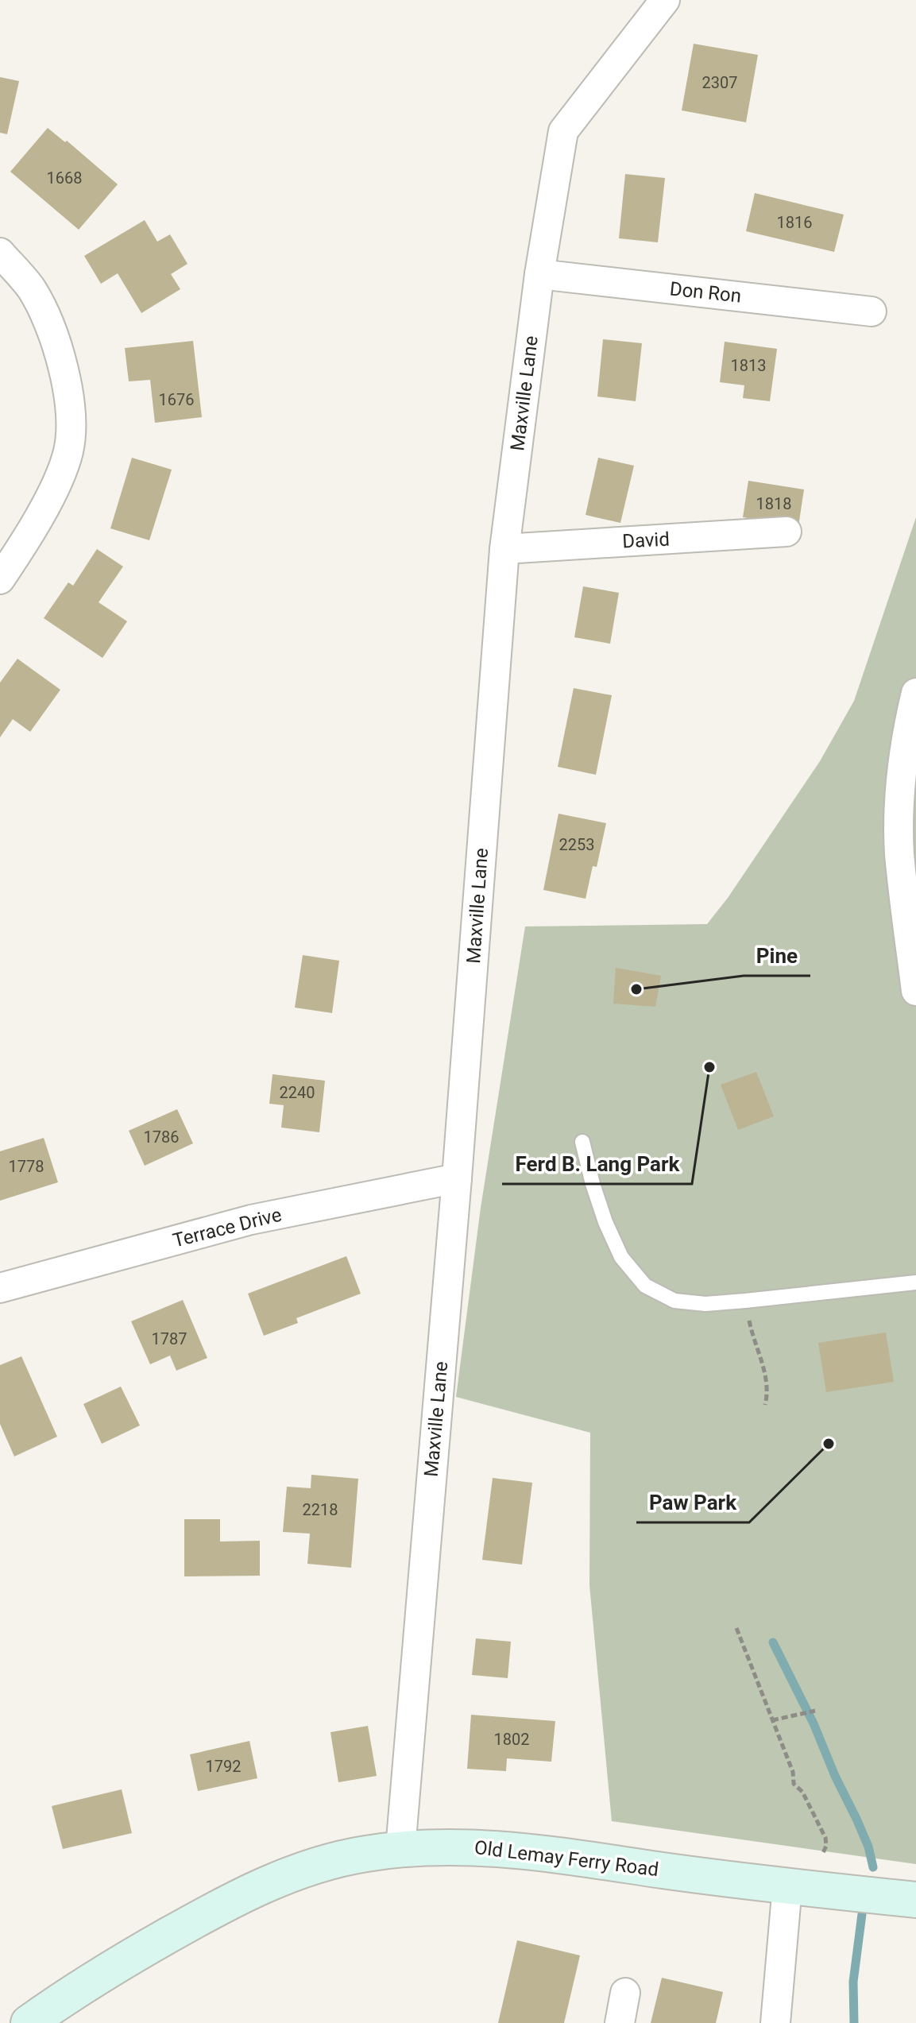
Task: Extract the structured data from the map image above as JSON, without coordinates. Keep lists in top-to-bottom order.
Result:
{
  "streets": {
    "main road": ["Old Lemay Ferry Road"],
    "street": [
      "Don Ron",
      "Maxville Lane",
      "David",
      "Terrace Drive"
    ]
  },
  "crossings": [
    ["Don Ron", "Maxville Lane"],
    ["Maxville Lane", "David"],
    ["Maxville Lane", "Terrace Drive"],
    ["Maxville Lane", "Old Lemay Ferry Road"]
  ],
  "places": ["Pine", "Ferd B. Lang Park", "Paw Park"],
  "house_numbers": [
    "2307",
    "1668",
    "1816",
    "1813",
    "1676",
    "1818",
    "2253",
    "2240",
    "1786",
    "1778",
    "1787",
    "2218",
    "1802",
    "1792"
  ]
}
